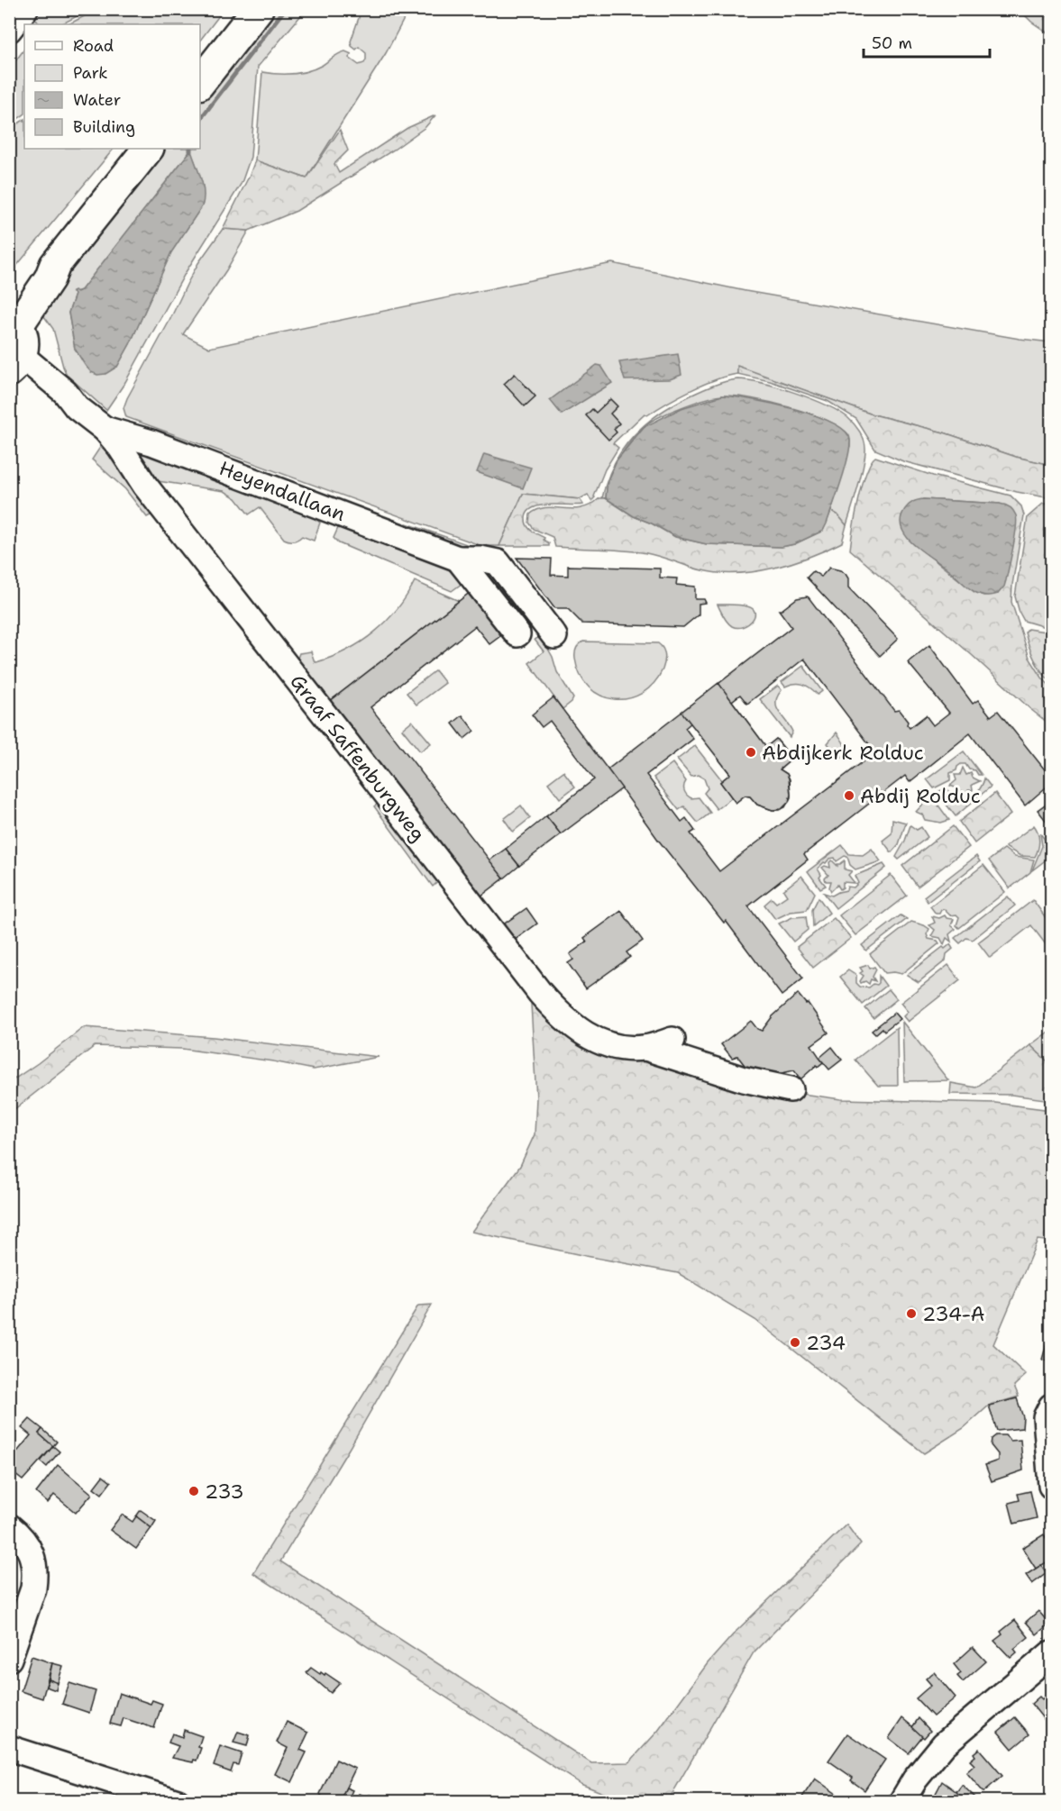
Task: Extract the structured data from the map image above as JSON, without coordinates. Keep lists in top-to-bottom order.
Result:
{
  "streets": {
    "street": ["Heyendallaan", "Graaf Saffenburgweg"]
  },
  "crossings": [
    ["Heyendallaan", "Graaf Saffenburgweg"]
  ],
  "places": [
    "Abdijkerk Rolduc",
    "Abdij Rolduc",
    "234-A",
    "234",
    "233"
  ],
  "legend": [
    "Road",
    "Park",
    "Water",
    "Building"
  ],
  "scale_bar": "50 m"
}
